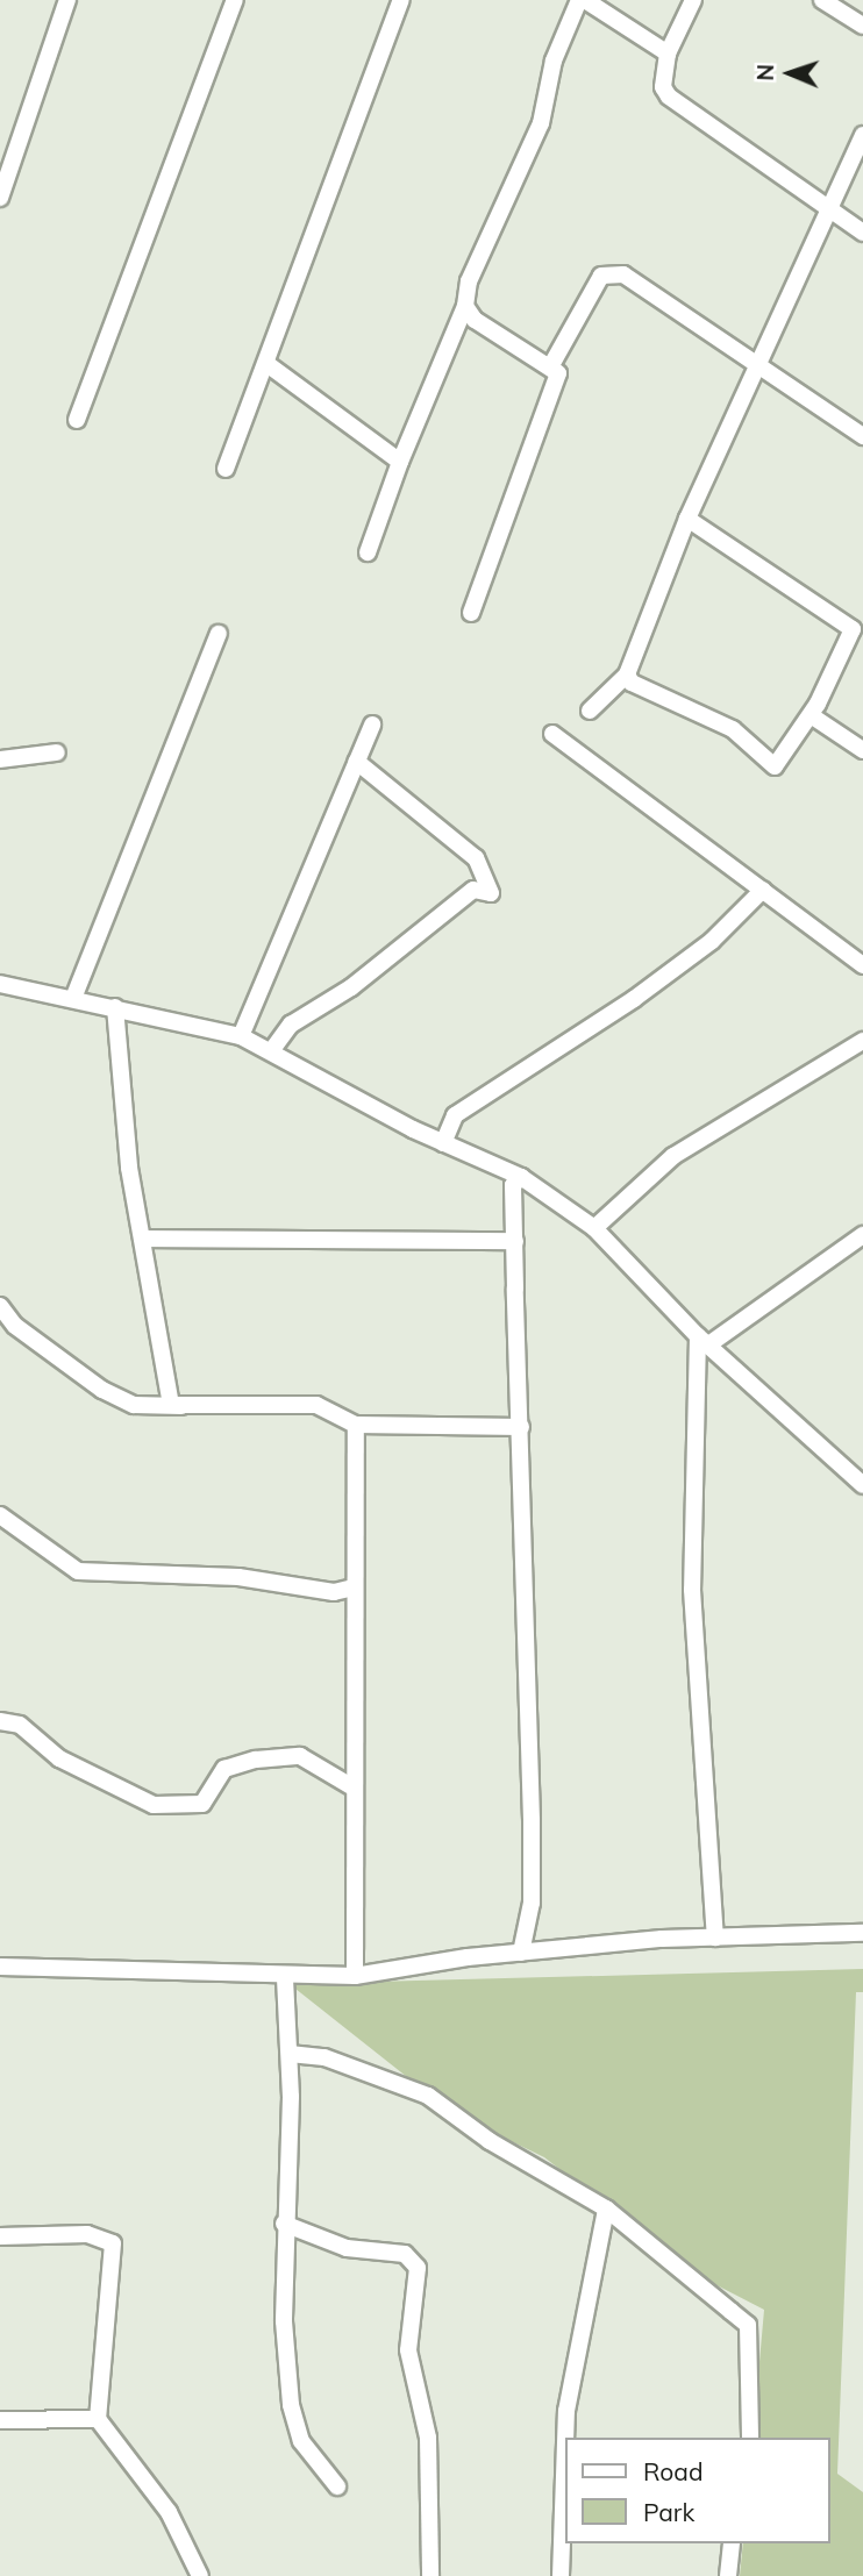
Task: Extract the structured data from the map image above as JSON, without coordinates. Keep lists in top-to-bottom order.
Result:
{
  "legend": ["Road", "Park"],
  "north": "left"
}
